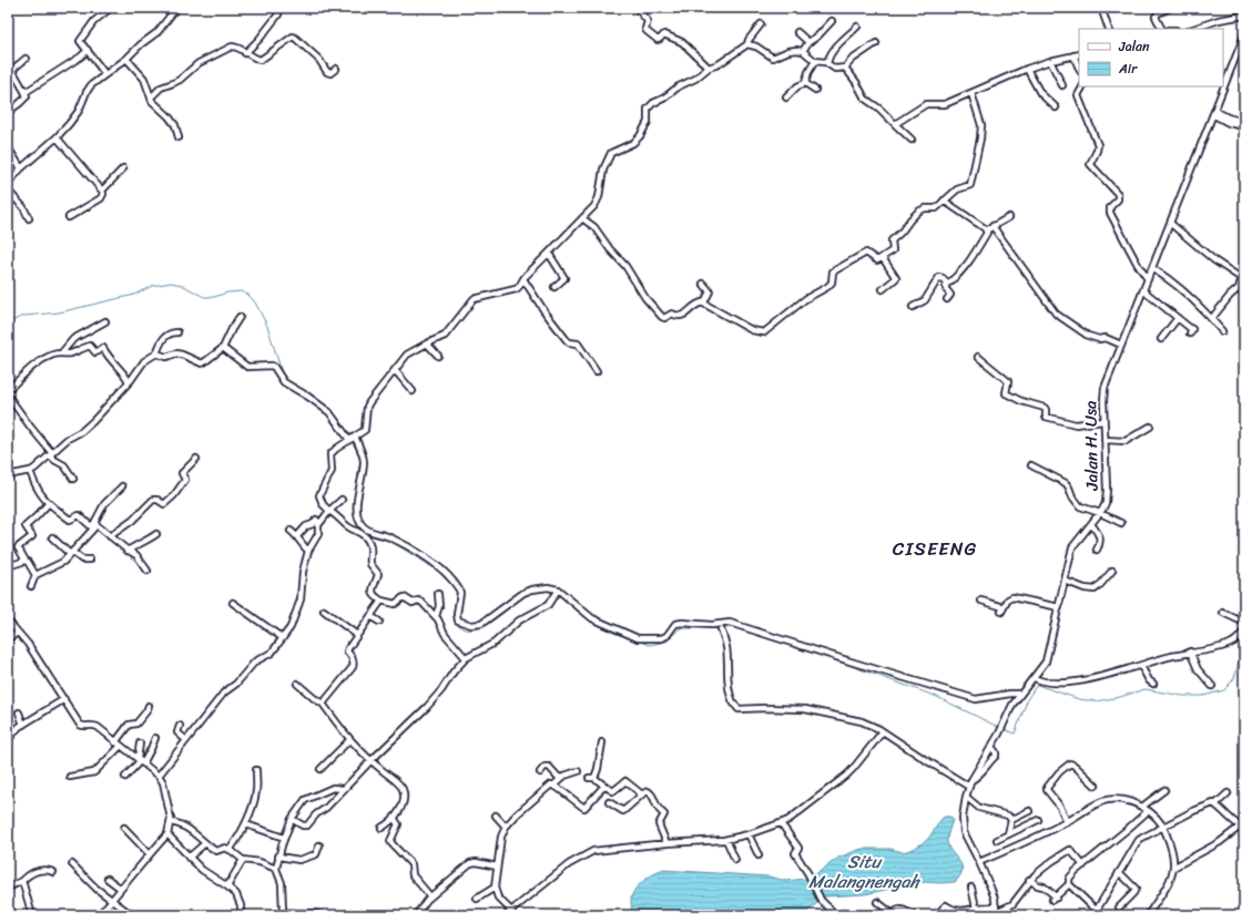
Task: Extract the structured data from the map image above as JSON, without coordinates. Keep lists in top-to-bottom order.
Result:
{
  "streets": {
    "street": ["Jalan H. Usa"]
  },
  "districts": ["CISEENG"],
  "water": ["Situ Malangnengah"],
  "legend": ["Jalan", "Air"]
}
